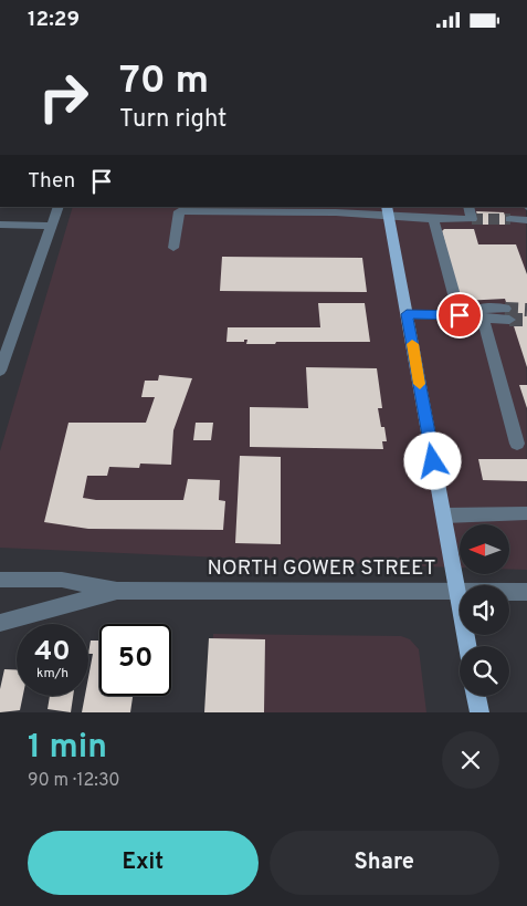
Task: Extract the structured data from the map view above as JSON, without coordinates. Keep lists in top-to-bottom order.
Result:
{
  "streets": {
    "street": ["NORTH GOWER STREET"]
  },
  "north": "left",
  "page": {
    "status": "12:29",
    "turn": ["70 m", "Turn right"],
    "then": "Then",
    "speed": "40 km/h",
    "limit": "50",
    "heading": ["1 min", "90 m · 12:30"],
    "buttons": ["Exit", "Share"]
  }
}
